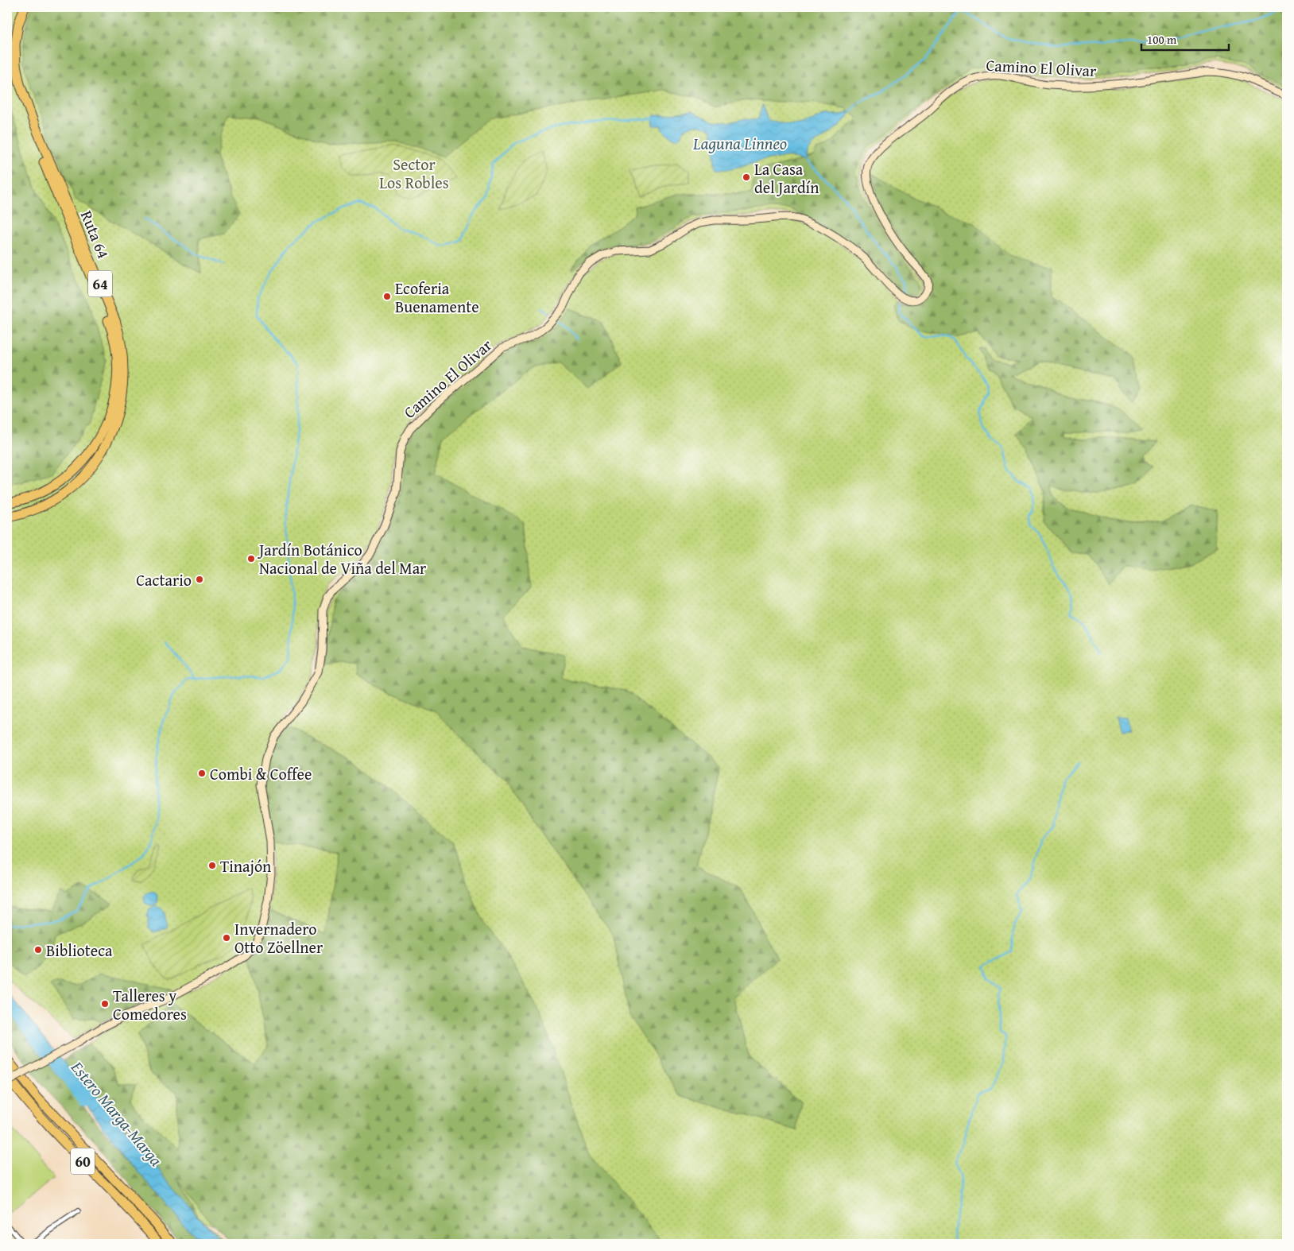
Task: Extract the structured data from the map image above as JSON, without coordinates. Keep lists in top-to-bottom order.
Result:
{
  "streets": {
    "highway": ["Ruta 64", "64", "60"],
    "main road": ["Camino El Olivar"]
  },
  "water": ["Laguna Linneo", "Estero Marga-Marga"],
  "parks": ["Sector Los Robles"],
  "places": [
    "La Casa del Jardín",
    "Ecoferia Buenamente",
    "Jardín Botánico Nacional de Viña del Mar",
    "Cactario",
    "Combi & Coffee",
    "Tinajón",
    "Invernadero Otto Zöellner",
    "Biblioteca",
    "Talleres y Comedores"
  ],
  "scale_bar": "100 m"
}
